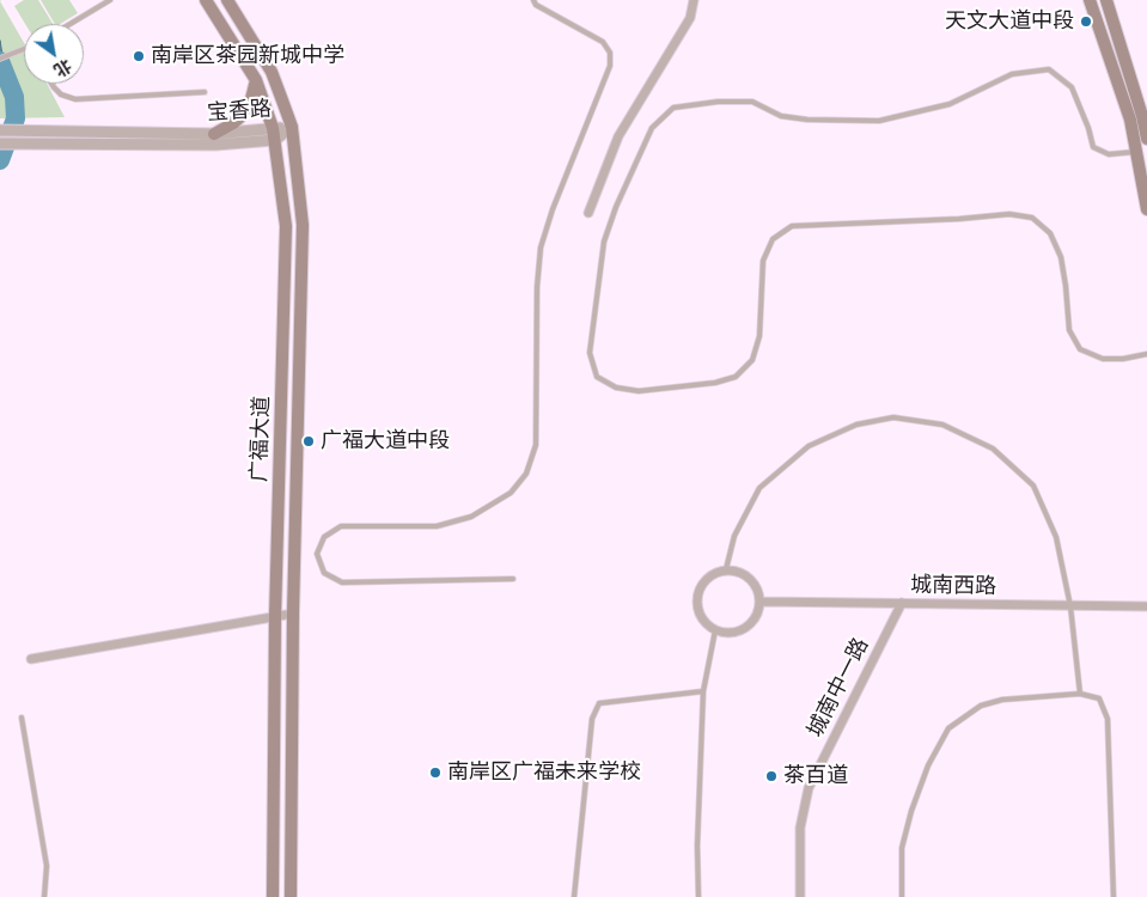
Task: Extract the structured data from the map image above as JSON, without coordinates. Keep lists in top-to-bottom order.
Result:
{
  "streets": {
    "main road": ["广福大道"],
    "street": ["宝香路", "城南西路", "城南中一路"]
  },
  "crossings": [
    ["宝香路", "广福大道"],
    ["城南西路", "城南中一路"]
  ],
  "places": [
    "天文大道中段",
    "南岸区茶园新城中学",
    "广福大道中段",
    "南岸区广福未来学校",
    "茶百道"
  ],
  "north": "bottom right"
}
